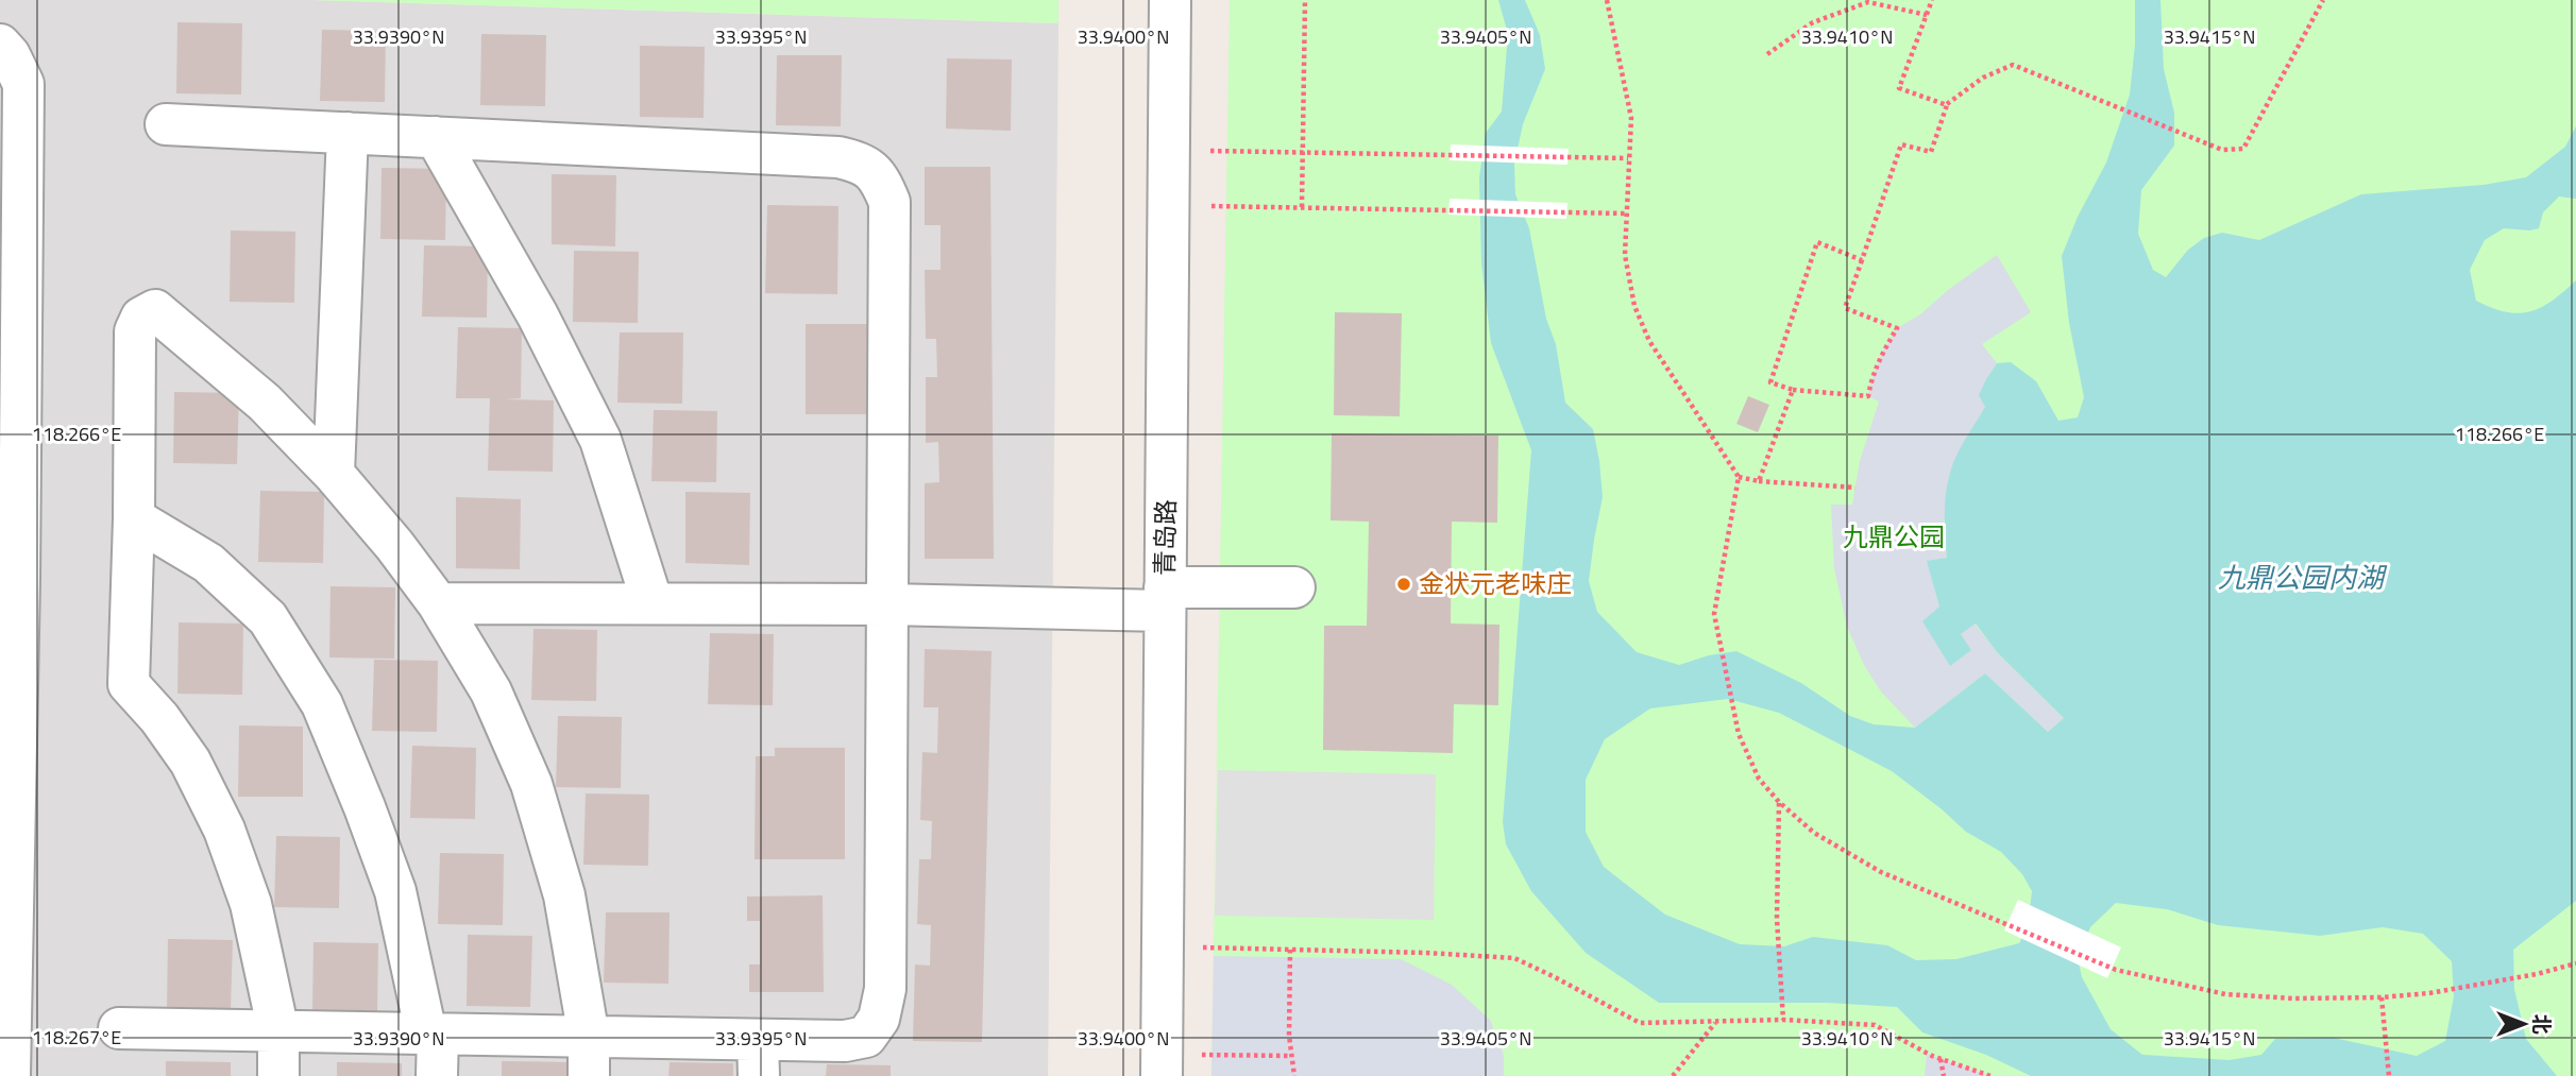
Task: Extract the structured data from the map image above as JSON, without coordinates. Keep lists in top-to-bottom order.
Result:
{
  "streets": {
    "street": ["青岛路"]
  },
  "water": ["九鼎公园内湖"],
  "parks": ["九鼎公园"],
  "places": ["金状元老味庄"],
  "north": "right",
  "coordinates": [
    "33.9390°N",
    "33.9395°N",
    "33.9400°N",
    "33.9405°N",
    "33.9410°N",
    "33.9415°N",
    "118.266°E",
    "118.267°E"
  ]
}
